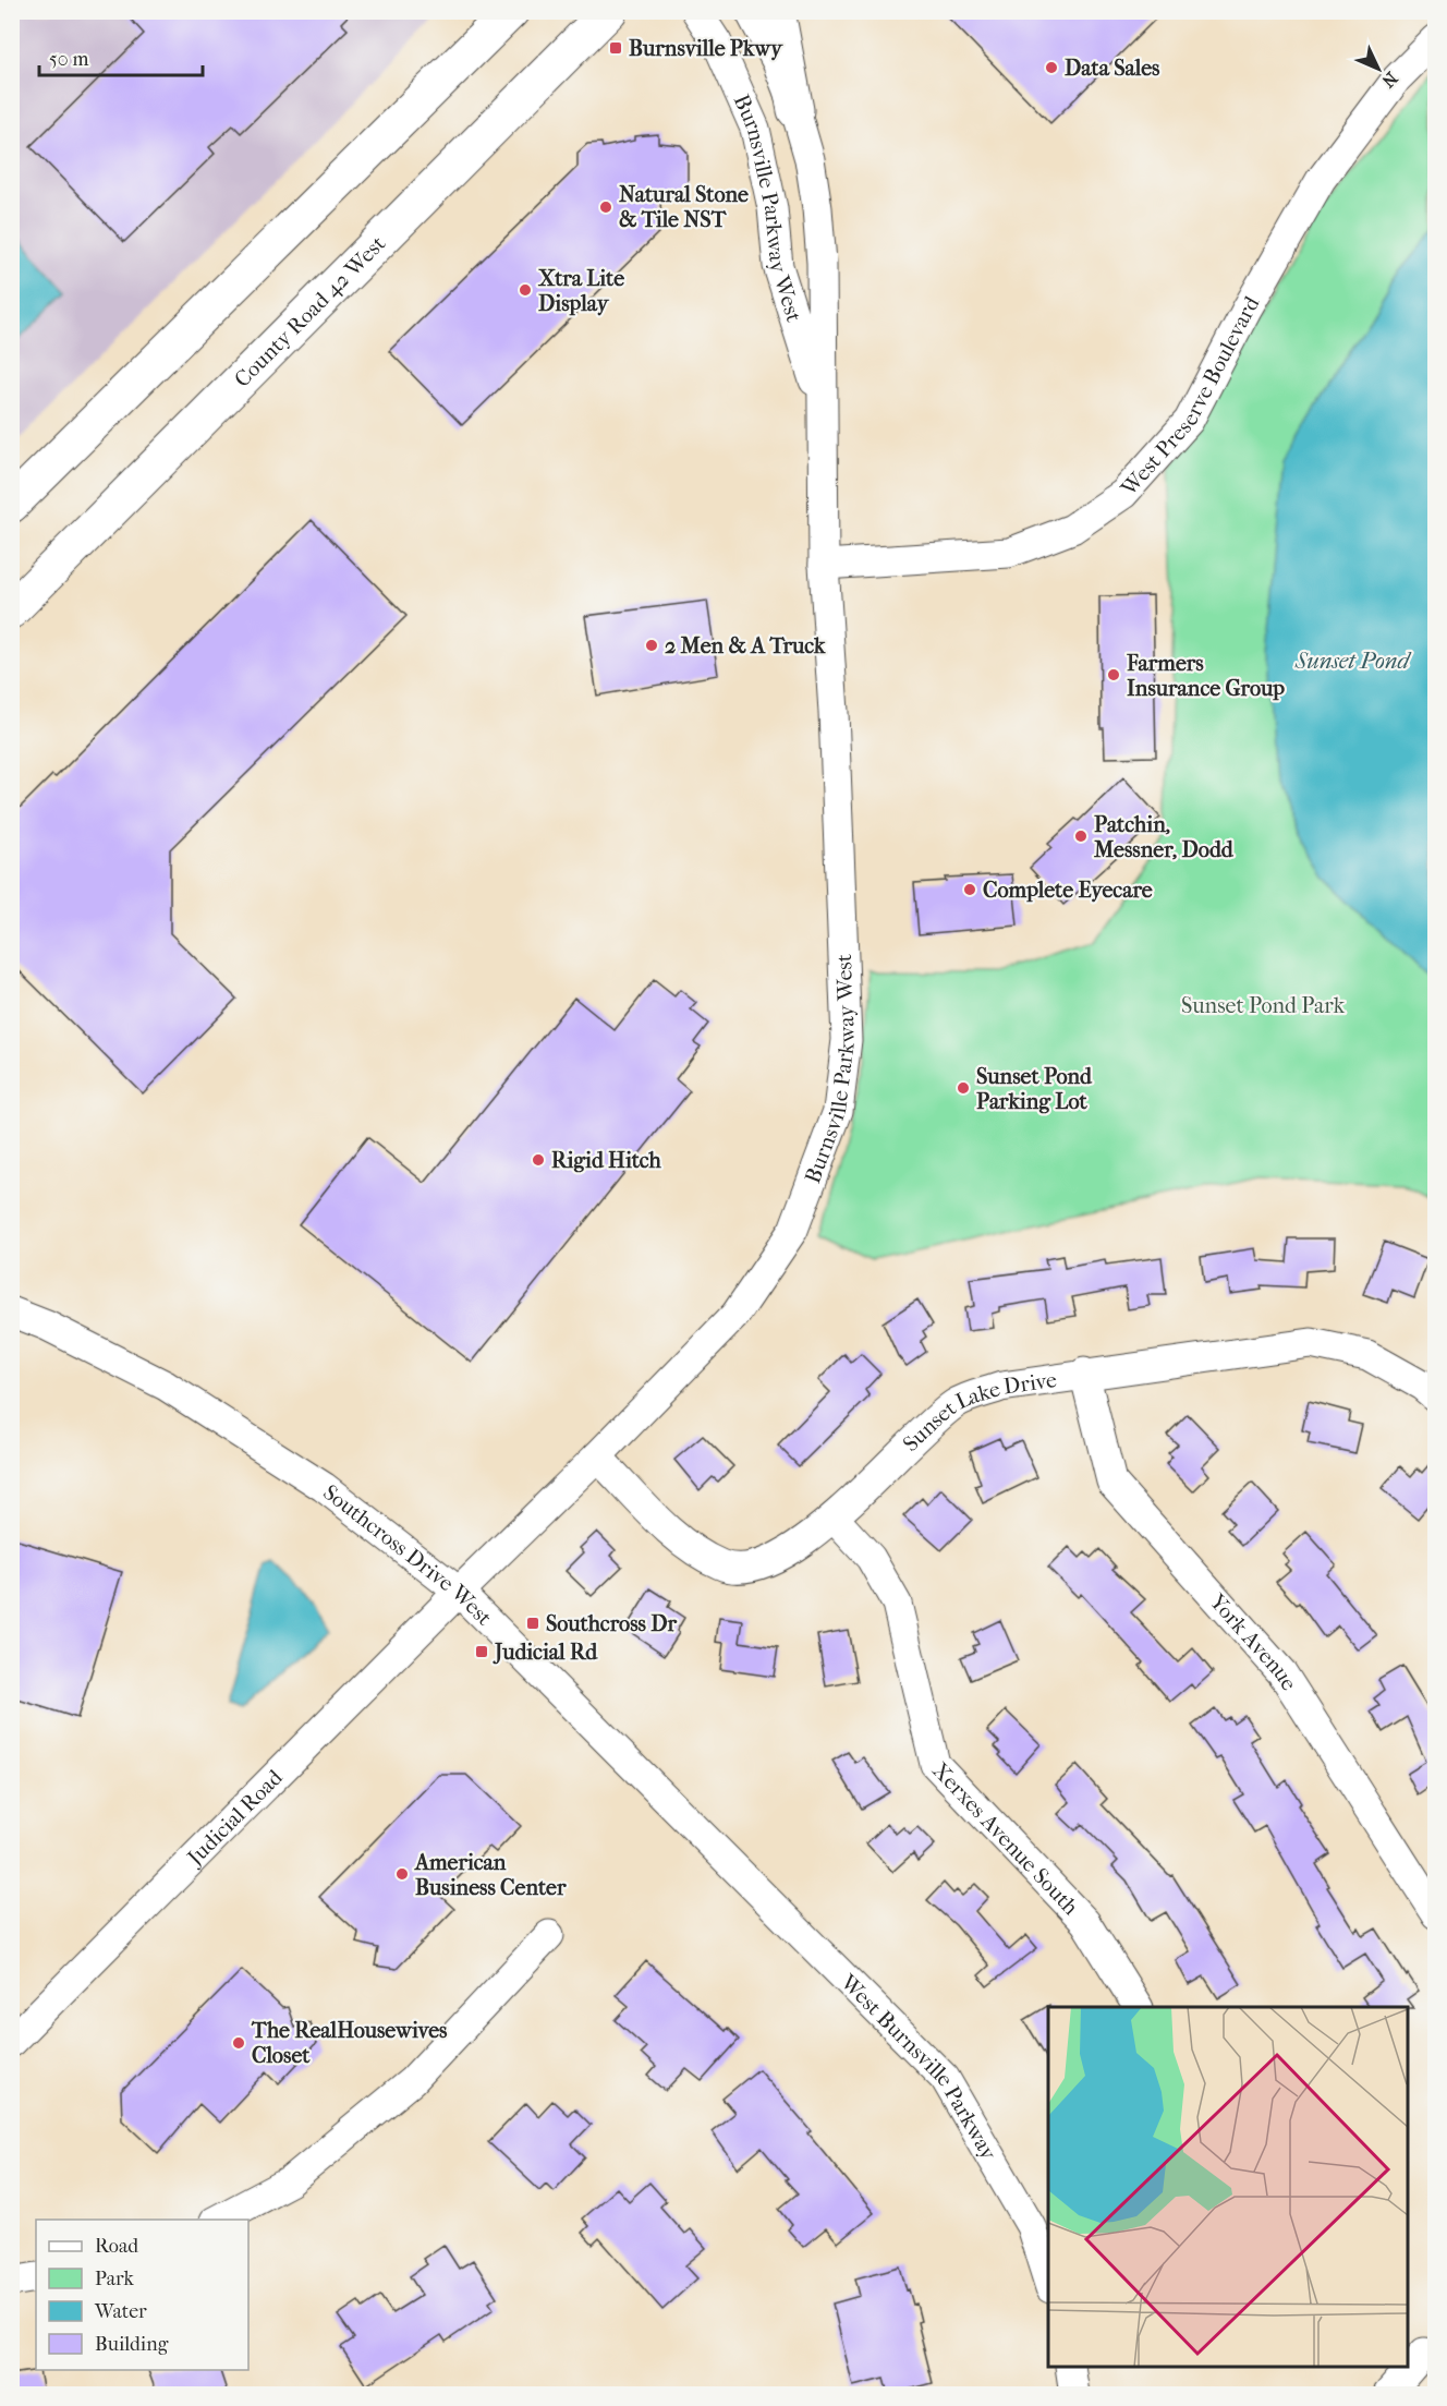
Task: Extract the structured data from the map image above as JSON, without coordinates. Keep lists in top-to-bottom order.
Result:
{
  "streets": {
    "highway": ["County Road 42 West"],
    "street": [
      "Burnsville Parkway West",
      "West Preserve Boulevard",
      "Sunset Lake Drive",
      "Southcross Drive West",
      "York Avenue",
      "Judicial Road",
      "Xerxes Avenue South",
      "West Burnsville Parkway"
    ]
  },
  "crossings": [
    ["Burnsville Parkway West", "West Preserve Boulevard"],
    ["Burnsville Parkway West", "Sunset Lake Drive"],
    ["Burnsville Parkway West", "Southcross Drive West"],
    ["Burnsville Parkway West", "Judicial Road"],
    ["Sunset Lake Drive", "York Avenue"],
    ["Sunset Lake Drive", "Xerxes Avenue South"],
    ["Southcross Drive West", "Judicial Road"],
    ["Southcross Drive West", "West Burnsville Parkway"]
  ],
  "water": ["Sunset Pond"],
  "parks": ["Sunset Pond Park"],
  "places": {
    "transit": ["Burnsville Pkwy", "Southcross Dr", "Judicial Rd"],
    "other": [
      "Data Sales",
      "Natural Stone & Tile NST",
      "Xtra Lite Display",
      "2 Men & A Truck",
      "Farmers Insurance Group",
      "Patchin, Messner, Dodd",
      "Complete Eyecare",
      "Sunset Pond Parking Lot",
      "Rigid Hitch",
      "American Business Center",
      "The RealHousewives Closet"
    ]
  },
  "legend": [
    "Road",
    "Park",
    "Water",
    "Building"
  ],
  "scale_bar": "50 m",
  "north": "bottom right"
}
